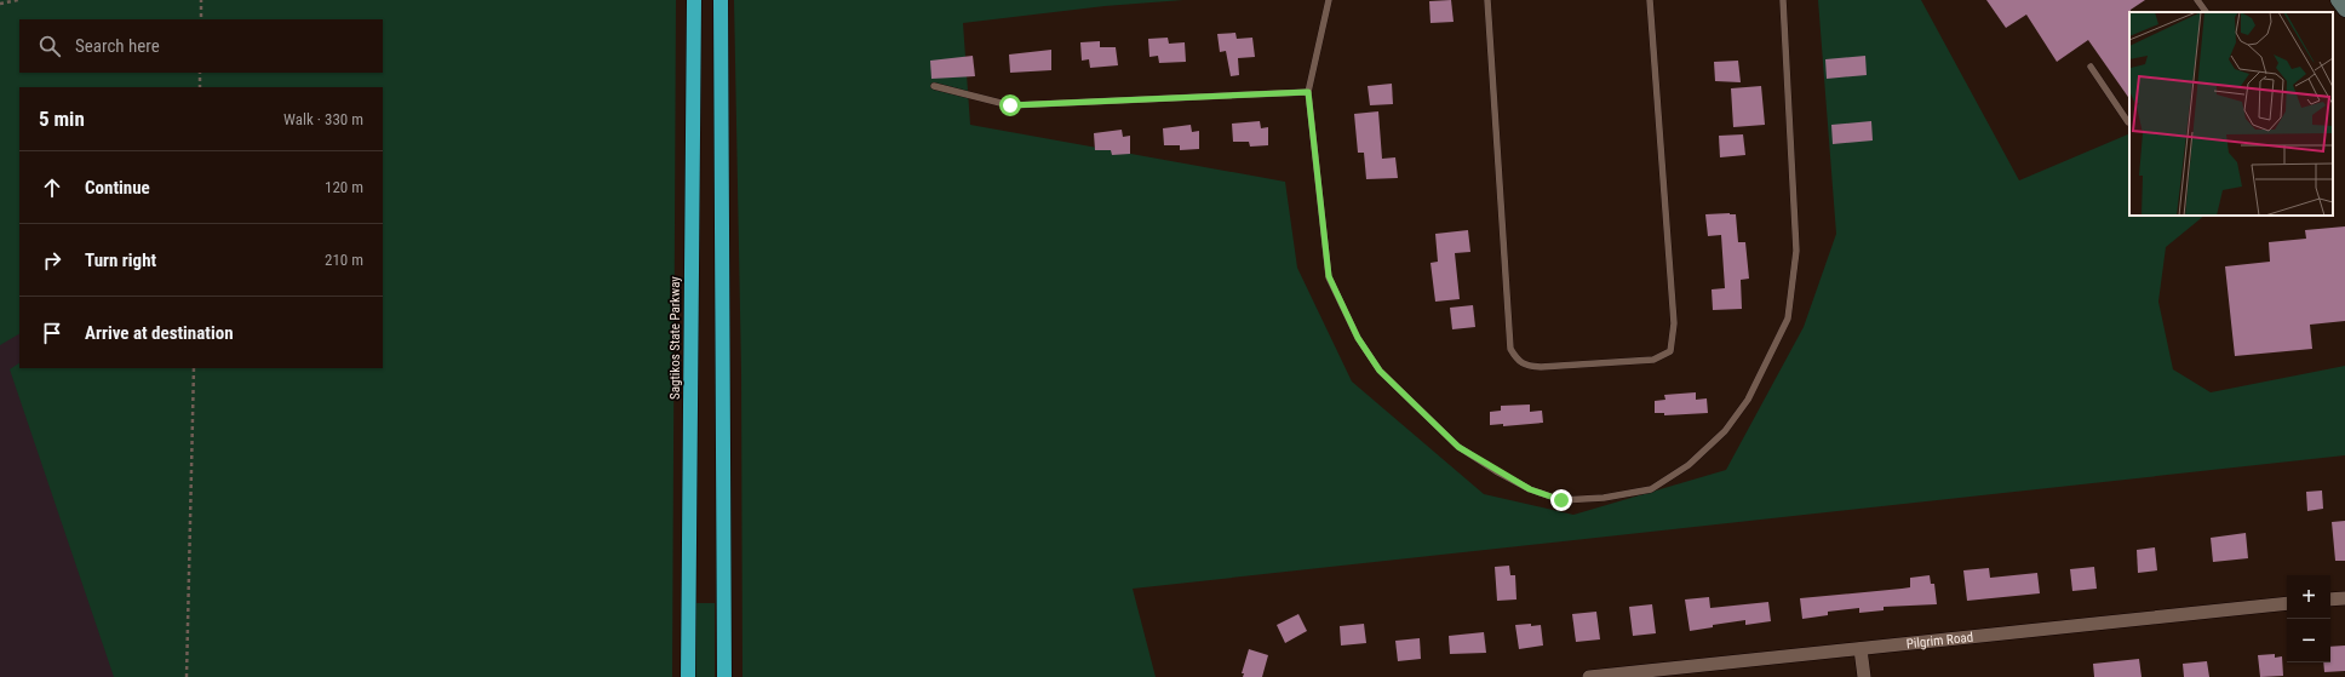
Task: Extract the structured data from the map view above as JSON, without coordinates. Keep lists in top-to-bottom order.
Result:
{
  "streets": {
    "highway": ["Sagtikos State Parkway"],
    "street": ["Pilgrim Road"]
  },
  "page": {
    "search": "Search here",
    "heading": ["5 min", "Walk · 330 m"],
    "list": [
      ["Continue", "120 m"],
      ["Turn right", "210 m"],
      "Arrive at destination"
    ],
    "map_buttons": ["+", "−"]
  }
}
